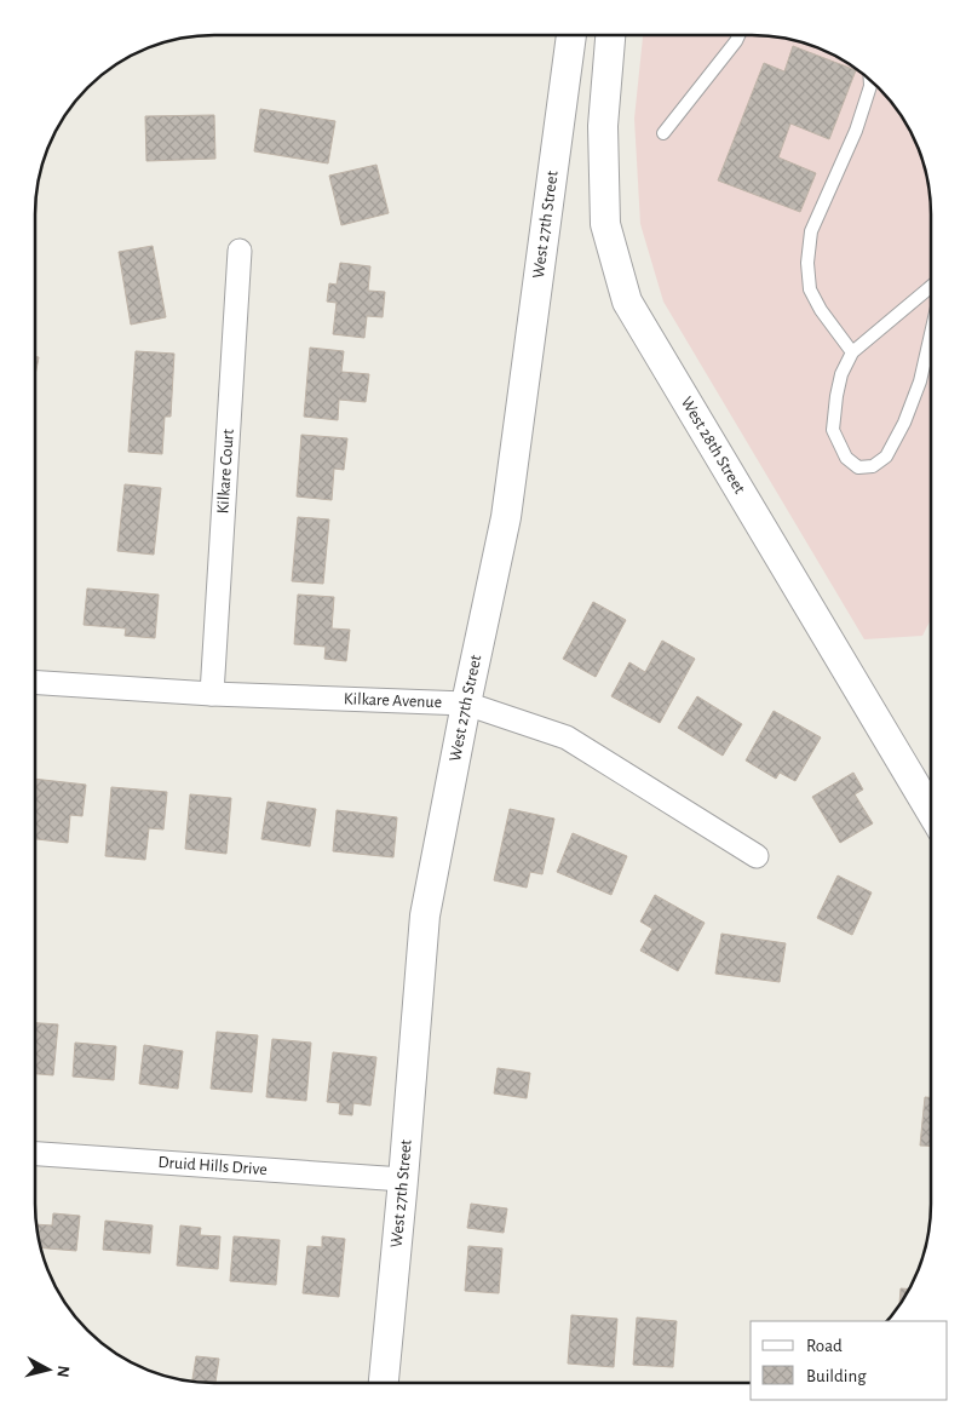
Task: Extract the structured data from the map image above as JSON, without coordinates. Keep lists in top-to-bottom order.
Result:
{
  "streets": {
    "street": [
      "West 27th Street",
      "West 28th Street",
      "Kilkare Court",
      "Kilkare Avenue",
      "Druid Hills Drive"
    ]
  },
  "crossings": [
    ["West 27th Street", "Kilkare Avenue"],
    ["West 27th Street", "Druid Hills Drive"],
    ["Kilkare Court", "Kilkare Avenue"]
  ],
  "legend": ["Road", "Building"],
  "north": "right"
}
